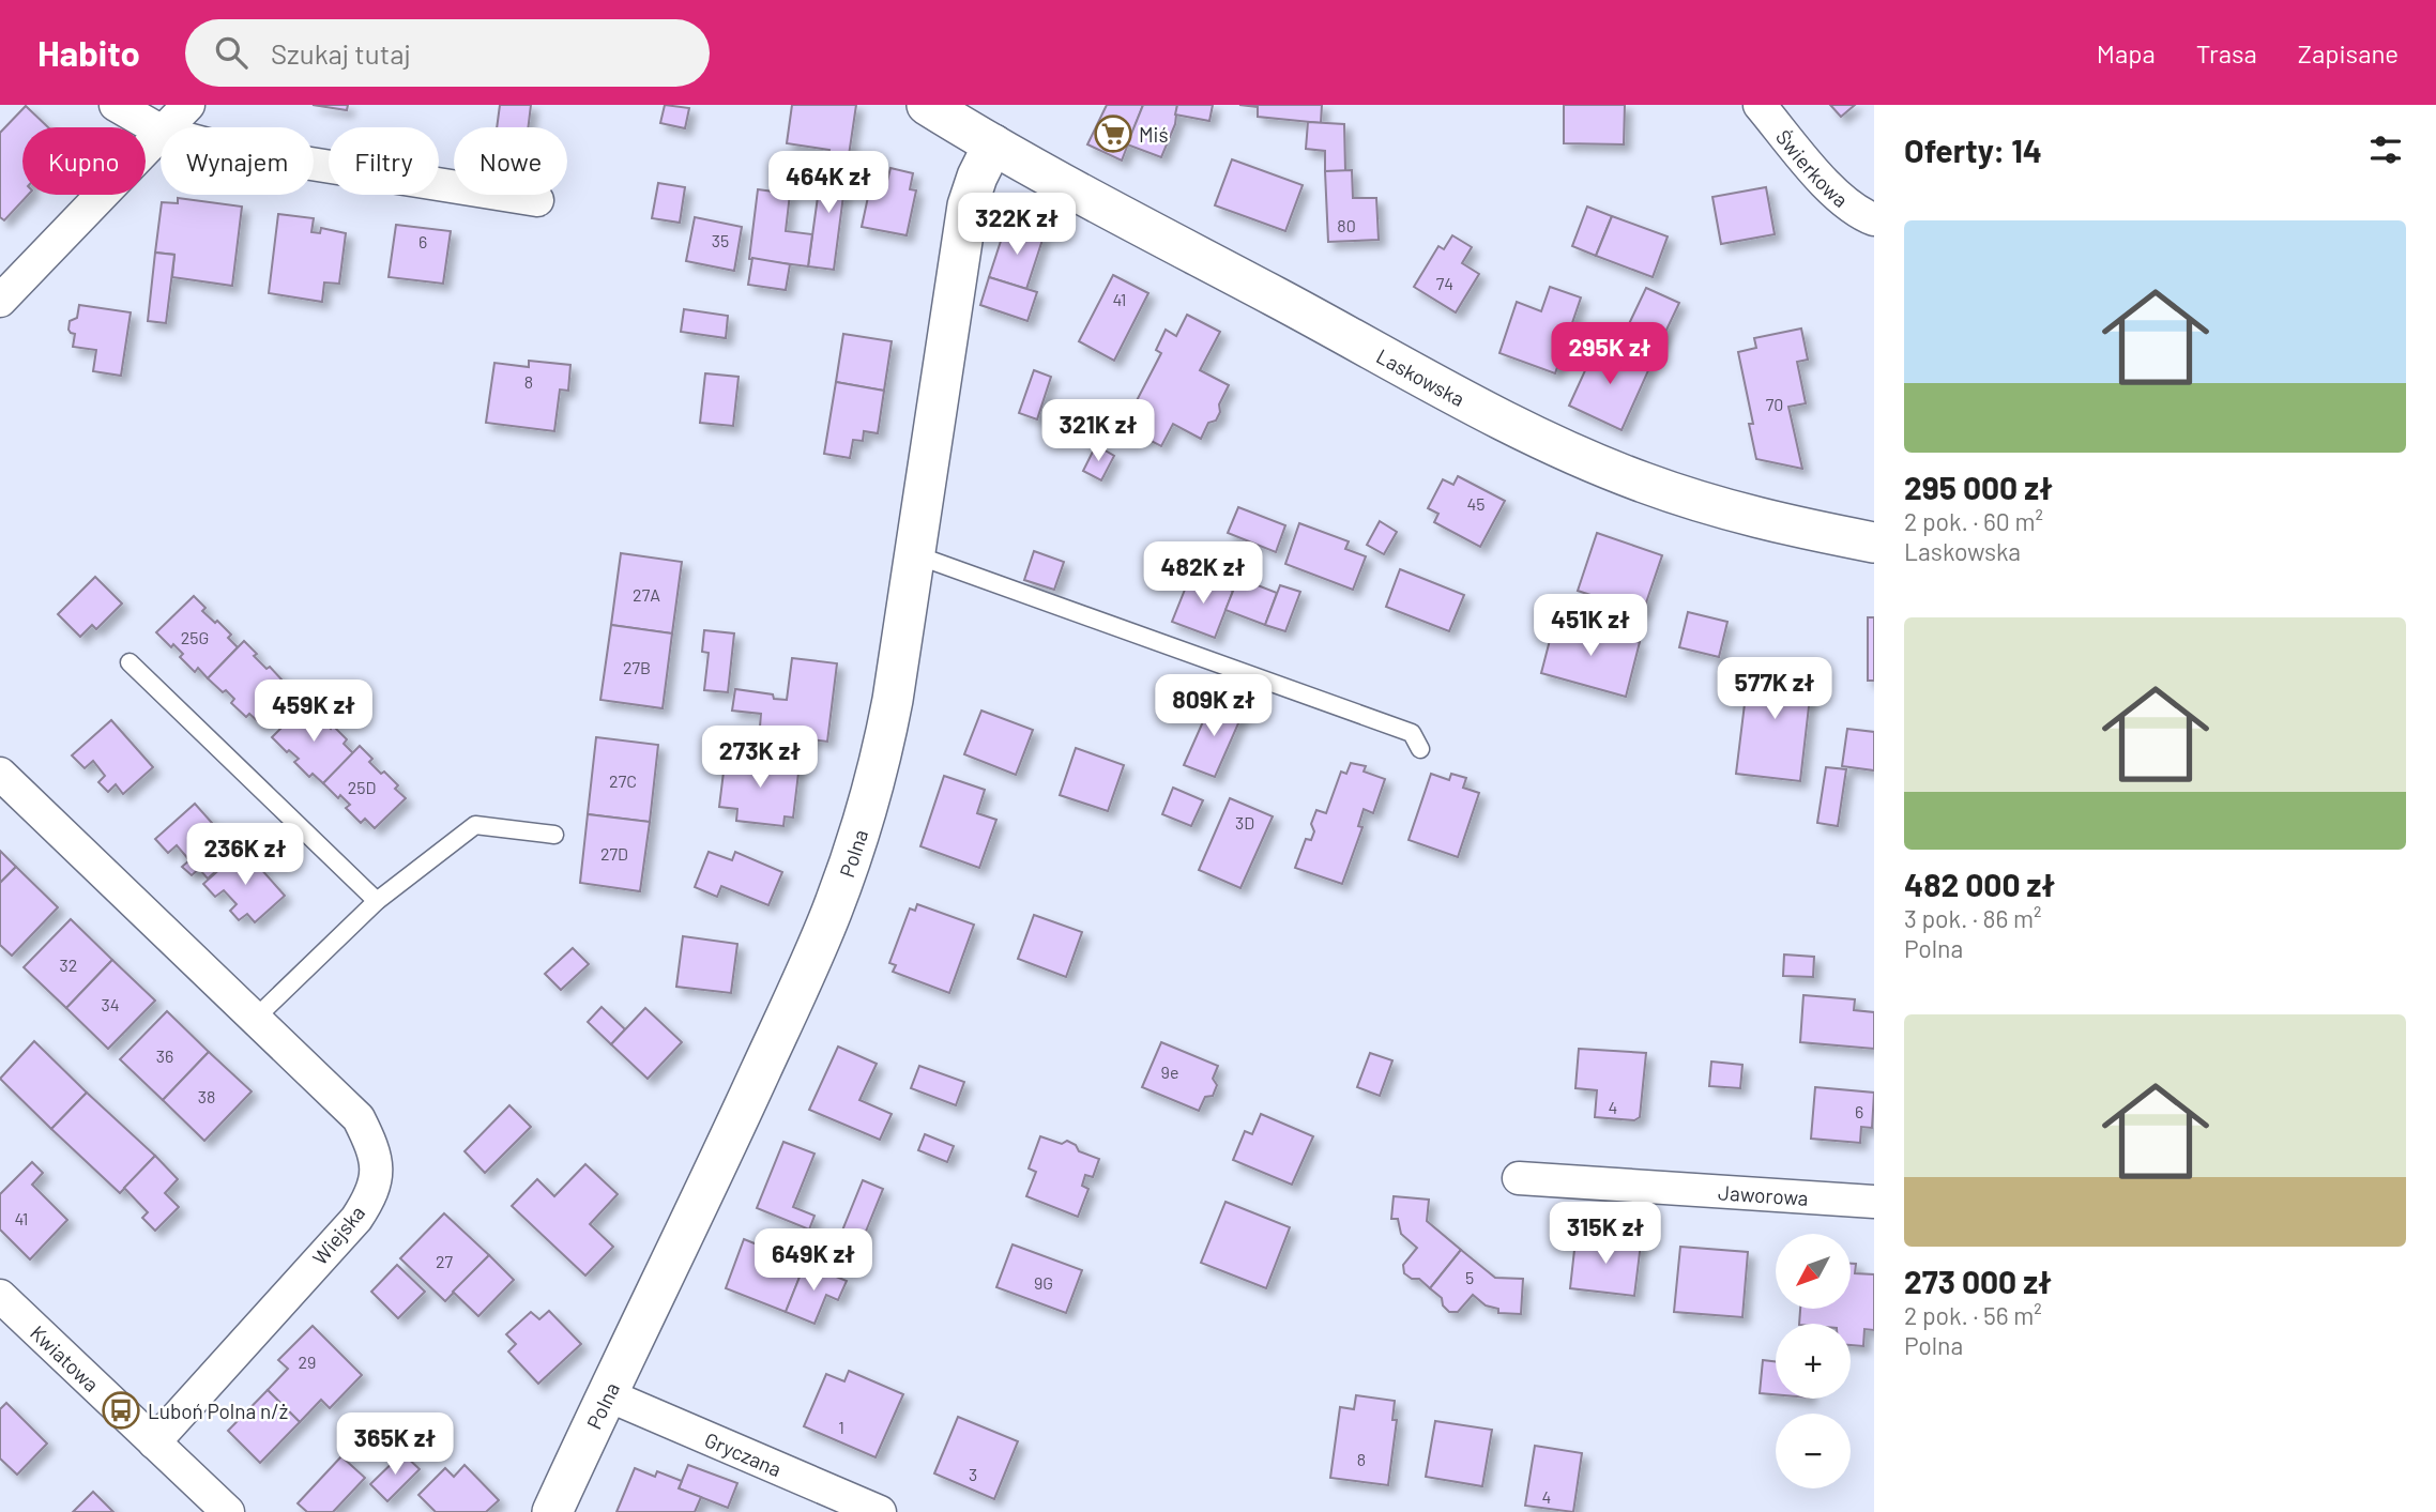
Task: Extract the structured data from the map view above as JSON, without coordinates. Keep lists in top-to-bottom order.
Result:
{
  "streets": {
    "street": [
      "Świerkowa",
      "Laskowska",
      "Polna",
      "Jaworowa",
      "Wiejska",
      "Kwiatowa",
      "Gryczana"
    ]
  },
  "crossings": [
    ["Laskowska", "Polna"],
    ["Polna", "Gryczana"],
    ["Wiejska", "Kwiatowa"]
  ],
  "places": {
    "supermarket": ["Miś"],
    "bus stop": ["Luboń Polna n/ż"]
  },
  "house_numbers": [
    "80",
    "35",
    "6",
    "74",
    "41",
    "8",
    "70",
    "45",
    "27A",
    "25G",
    "27B",
    "27C",
    "25D",
    "3D",
    "27D",
    "32",
    "34",
    "36",
    "9e",
    "38",
    "4",
    "6",
    "41",
    "27",
    "5",
    "9G",
    "29",
    "1",
    "8",
    "3",
    "4"
  ],
  "north": "bottom left",
  "page": {
    "header": "Habito",
    "search": "Szukaj tutaj",
    "nav": ["Mapa", "Trasa", "Zapisane"],
    "heading": "Oferty: 14",
    "chip": [
      "Kupno",
      "Wynajem",
      "Filtry",
      "Nowe"
    ],
    "price": [
      "464K zł",
      "322K zł",
      "295K zł",
      "321K zł",
      "482K zł",
      "451K zł",
      "577K zł",
      "809K zł",
      "459K zł",
      "273K zł",
      "236K zł",
      "315K zł",
      "649K zł",
      "365K zł"
    ],
    "list": [
      {
        "name": "295 000 zł",
        "note": "2 pok. · 60 m² · Laskowska"
      },
      {
        "name": "482 000 zł",
        "note": "3 pok. · 86 m² · Polna"
      },
      {
        "name": "273 000 zł",
        "note": "2 pok. · 56 m² · Polna"
      }
    ],
    "map_buttons": ["+", "−"]
  }
}
